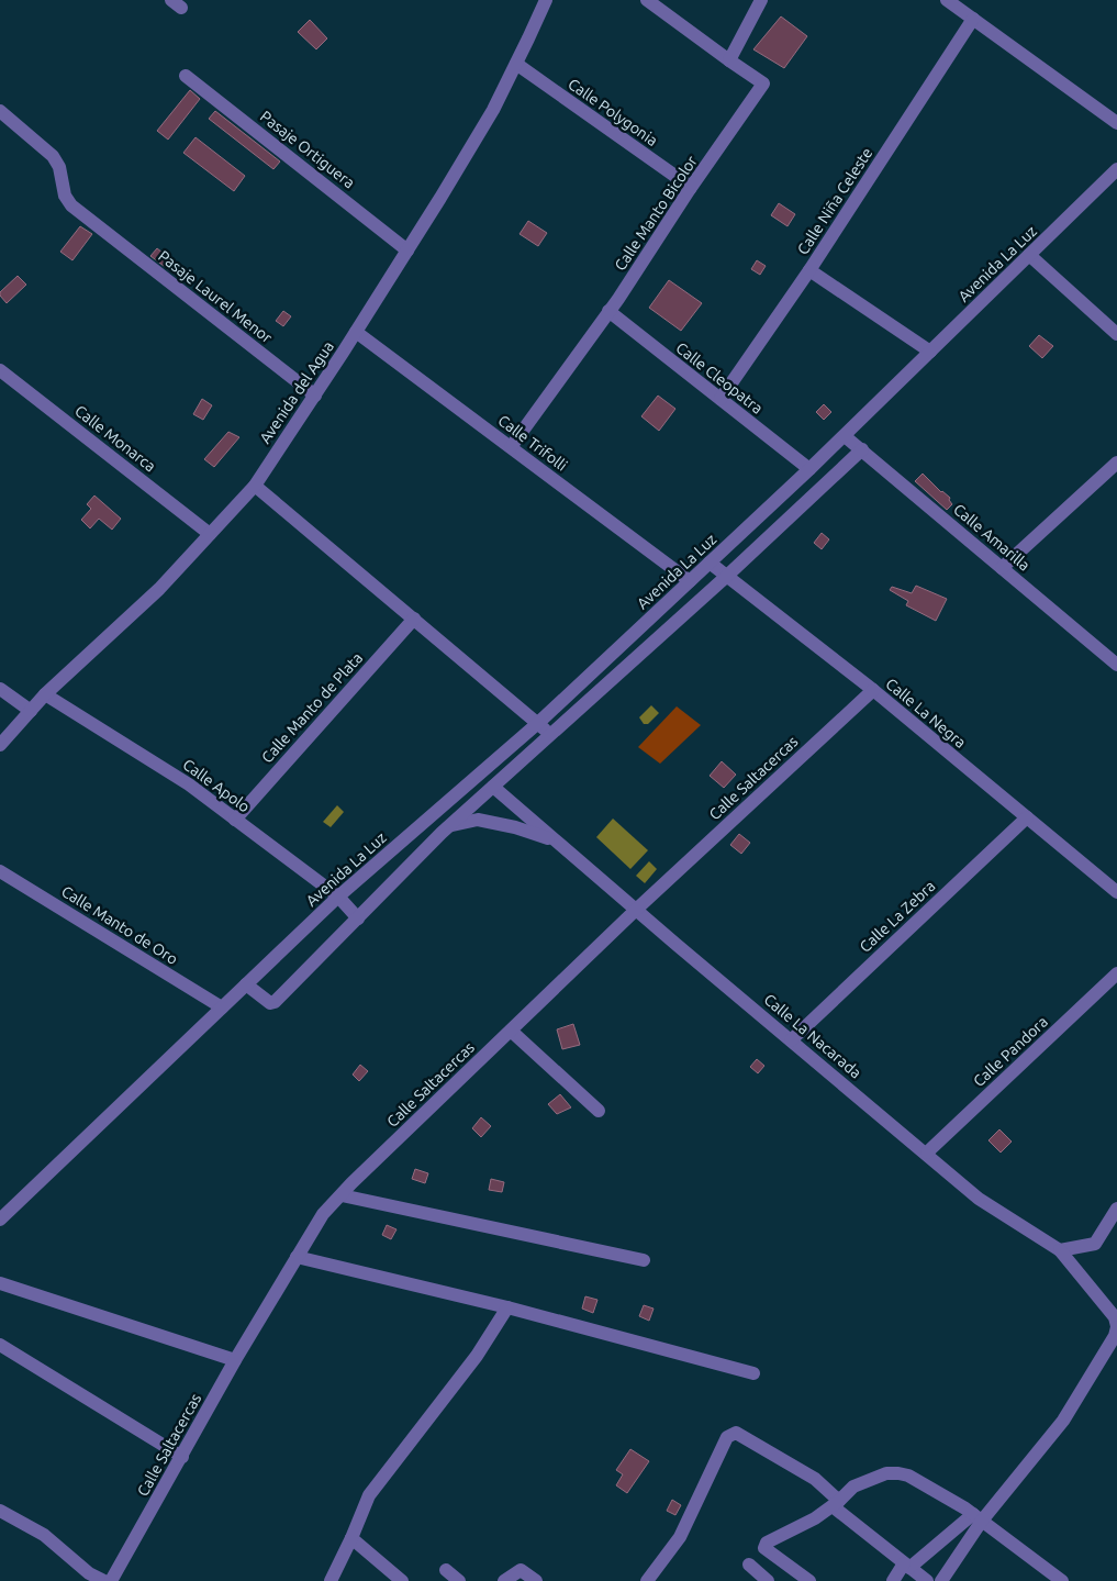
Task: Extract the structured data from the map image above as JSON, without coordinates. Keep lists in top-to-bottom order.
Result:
{
  "streets": {
    "street": [
      "Calle Polygonia",
      "Pasaje Ortiguera",
      "Calle Niña Celeste",
      "Calle Manto Bicolor",
      "Avenida La Luz",
      "Pasaje Laurel Menor",
      "Calle Cleopatra",
      "Avenida del Agua",
      "Calle Monarca",
      "Calle Trifolli",
      "Calle Amarilla",
      "Calle Manto de Plata",
      "Calle La Negra",
      "Calle Saltacercas",
      "Calle Apolo",
      "Calle La Zebra",
      "Calle Manto de Oro",
      "Calle La Nacarada",
      "Calle Pandora"
    ]
  },
  "crossings": [
    ["Calle Polygonia", "Calle Manto Bicolor"],
    ["Calle Polygonia", "Avenida del Agua"],
    ["Pasaje Ortiguera", "Avenida del Agua"],
    ["Calle Niña Celeste", "Calle Cleopatra"],
    ["Calle Manto Bicolor", "Calle Cleopatra"],
    ["Calle Manto Bicolor", "Calle Trifolli"],
    ["Avenida La Luz", "Calle Cleopatra"],
    ["Avenida La Luz", "Calle Trifolli"],
    ["Avenida La Luz", "Calle Amarilla"],
    ["Avenida La Luz", "Calle La Negra"],
    ["Avenida La Luz", "Calle Apolo"],
    ["Avenida La Luz", "Calle Manto de Oro"],
    ["Pasaje Laurel Menor", "Avenida del Agua"],
    ["Avenida del Agua", "Calle Monarca"],
    ["Avenida del Agua", "Calle Trifolli"],
    ["Avenida del Agua", "Calle Apolo"],
    ["Calle Manto de Plata", "Calle Apolo"],
    ["Calle La Negra", "Calle Saltacercas"],
    ["Calle La Negra", "Calle La Zebra"],
    ["Calle Saltacercas", "Calle La Nacarada"],
    ["Calle La Zebra", "Calle La Nacarada"],
    ["Calle La Nacarada", "Calle Pandora"]
  ]
}
